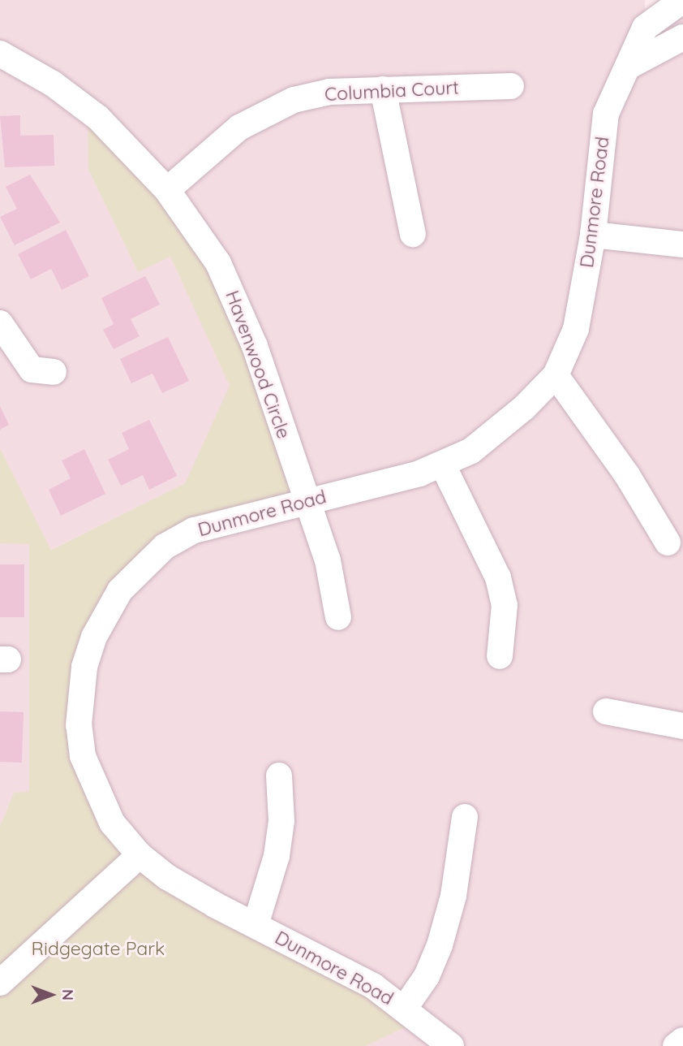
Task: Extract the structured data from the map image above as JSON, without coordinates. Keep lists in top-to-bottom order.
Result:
{
  "streets": {
    "street": ["Columbia Court", "Dunmore Road", "Havenwood Circle"]
  },
  "crossings": [
    ["Columbia Court", "Havenwood Circle"],
    ["Dunmore Road", "Havenwood Circle"]
  ],
  "parks": ["Ridgegate Park"],
  "north": "right"
}
